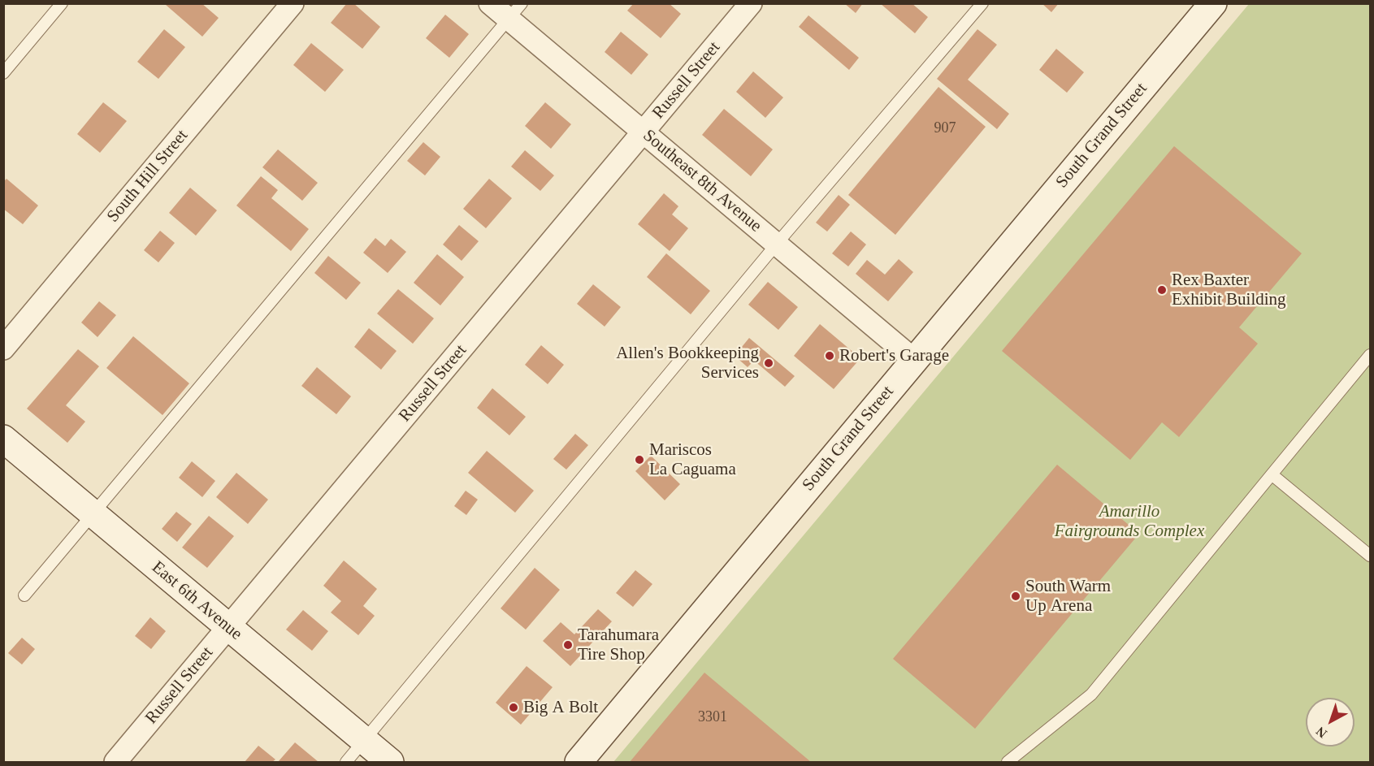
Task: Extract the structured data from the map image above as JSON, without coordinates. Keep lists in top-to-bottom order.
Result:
{
  "streets": {
    "main road": ["South Grand Street", "East 6th Avenue"],
    "street": ["Russell Street", "South Hill Street", "Southeast 8th Avenue"]
  },
  "crossings": [
    ["Russell Street", "Southeast 8th Avenue"],
    ["Russell Street", "East 6th Avenue"],
    ["South Grand Street", "Southeast 8th Avenue"]
  ],
  "parks": ["Amarillo Fairgrounds Complex"],
  "places": [
    "Rex Baxter Exhibit Building",
    "Robert's Garage",
    "Allen's Bookkeeping Services",
    "Mariscos La Caguama",
    "South Warm Up Arena",
    "Tarahumara Tire Shop",
    "Big A Bolt"
  ],
  "house_numbers": ["907", "3301"],
  "north": "bottom left"
}
